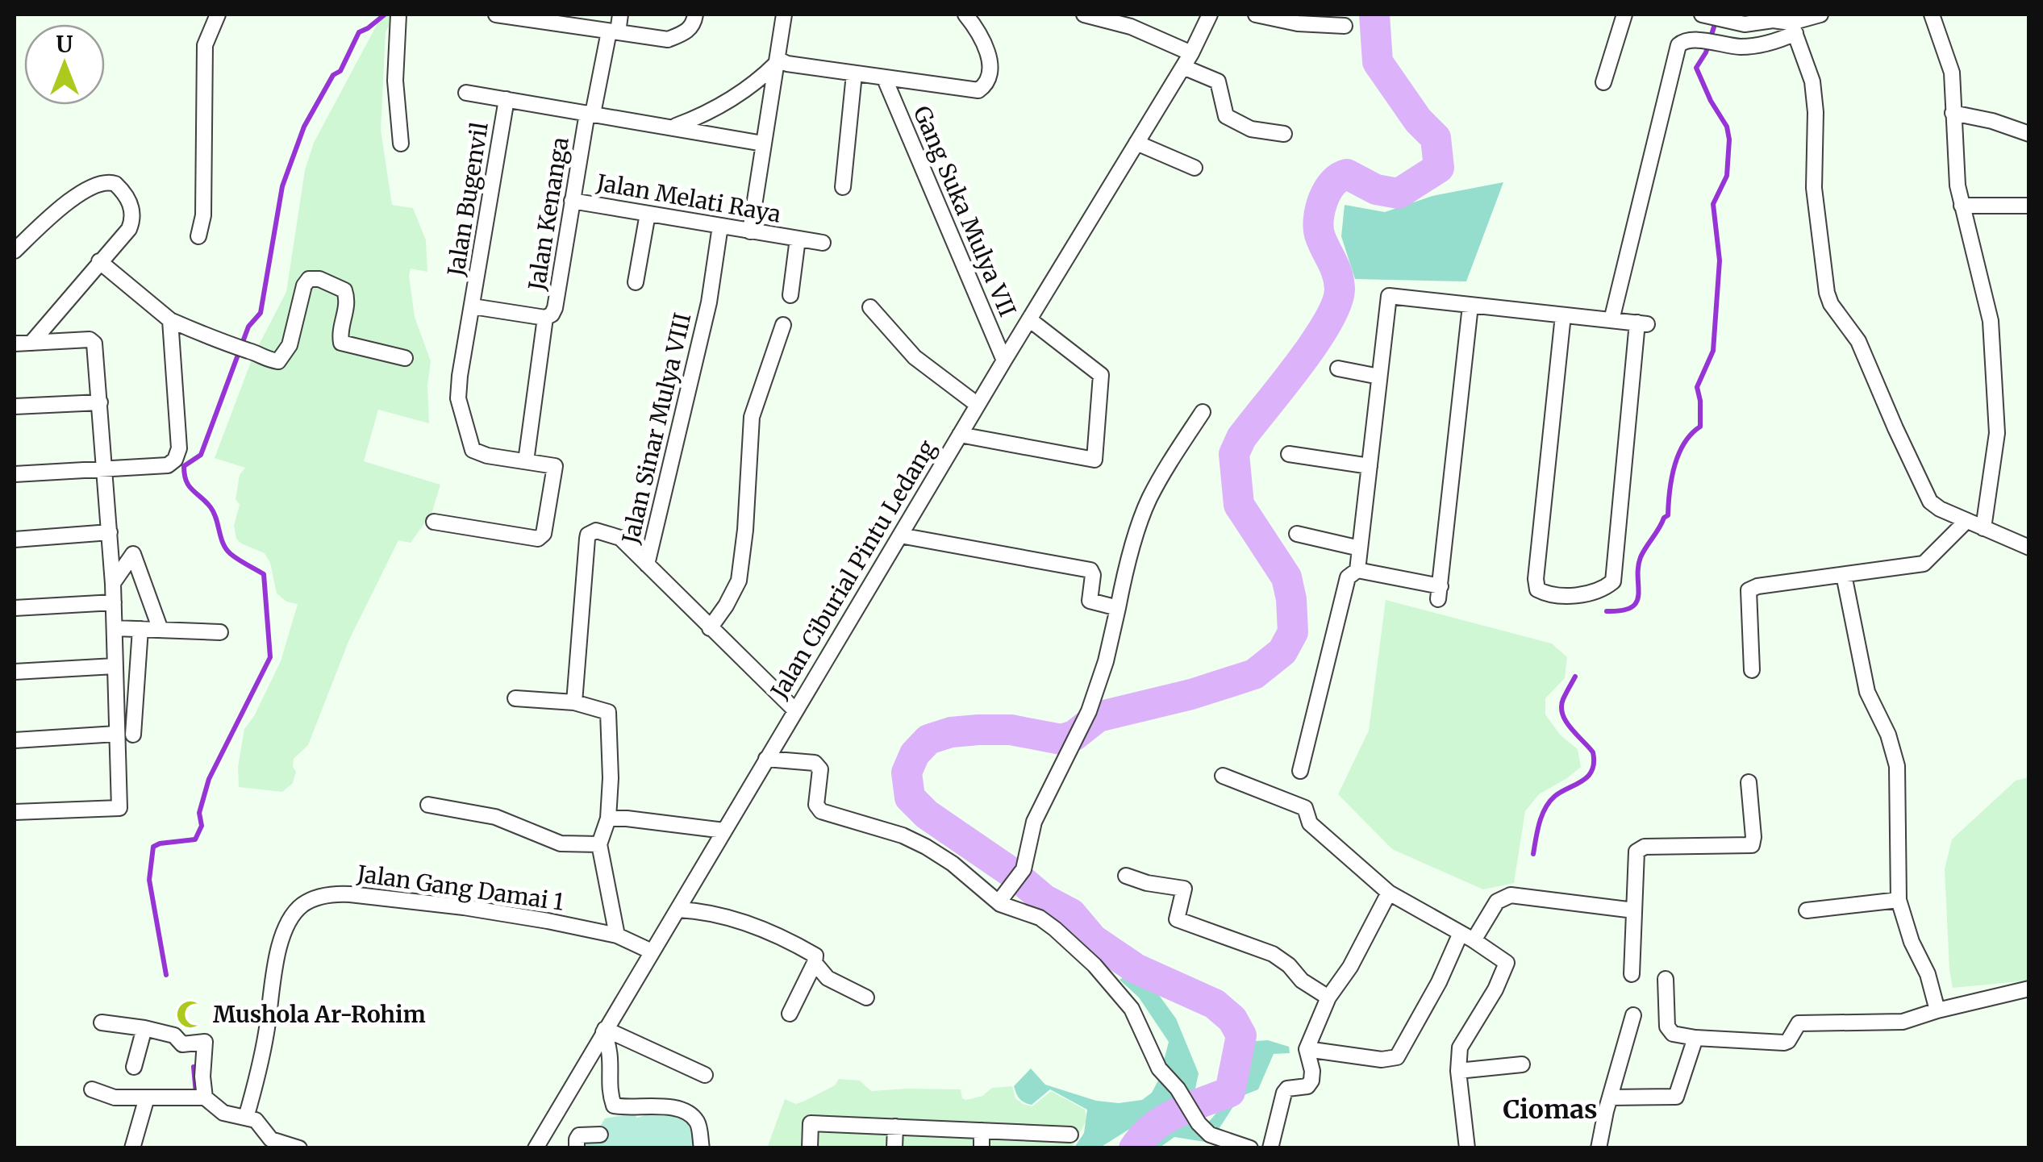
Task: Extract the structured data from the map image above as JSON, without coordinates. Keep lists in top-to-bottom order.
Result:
{
  "streets": {
    "street": [
      "Jalan Melati Raya",
      "Jalan Bugenvil",
      "Gang Suka Mulya VII",
      "Jalan Kenanga",
      "Jalan Sinar Mulya VIII",
      "Jalan Ciburial Pintu Ledang",
      "Jalan Gang Damai 1"
    ]
  },
  "crossings": [
    ["Jalan Melati Raya", "Jalan Kenanga"],
    ["Jalan Melati Raya", "Jalan Sinar Mulya VIII"],
    ["Jalan Bugenvil", "Jalan Kenanga"],
    ["Gang Suka Mulya VII", "Jalan Ciburial Pintu Ledang"],
    ["Jalan Sinar Mulya VIII", "Jalan Ciburial Pintu Ledang"],
    ["Jalan Ciburial Pintu Ledang", "Jalan Gang Damai 1"]
  ],
  "districts": ["Ciomas"],
  "places": {
    "mosque": ["Mushola Ar-Rohim"]
  },
  "north": "top"
}
